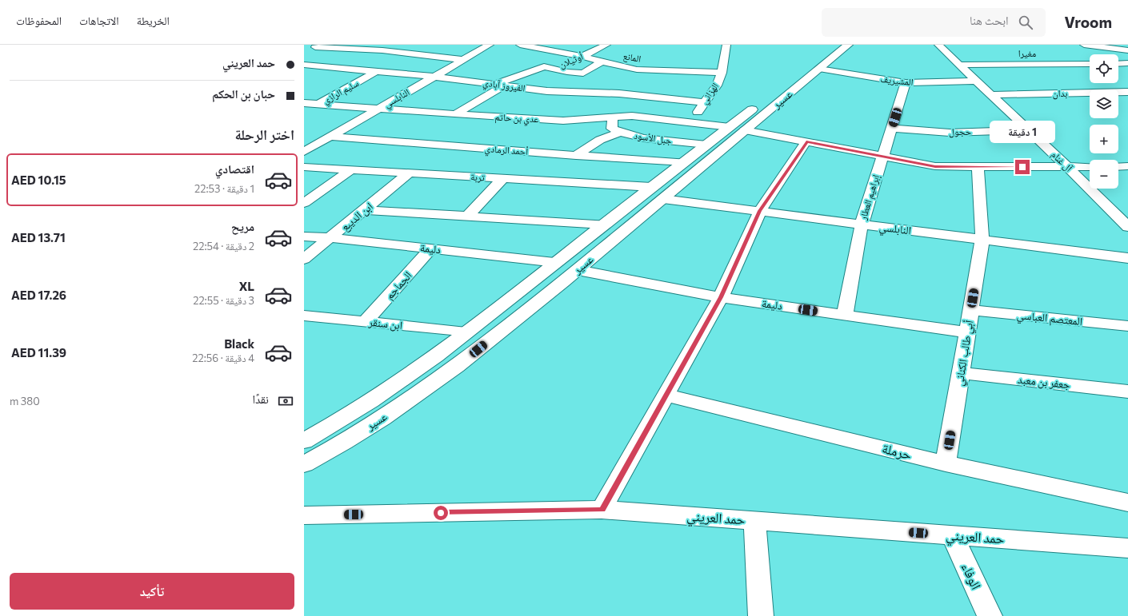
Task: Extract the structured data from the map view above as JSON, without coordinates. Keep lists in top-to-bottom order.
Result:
{
  "streets": {
    "main road": ["عسير"],
    "street": [
      "مغيرا",
      "المانع",
      "أوثيلان",
      "المشيريف",
      "الفيروز آبادي",
      "سليم الرازي",
      "الهزاني",
      "بدان",
      "النابلسي",
      "عدي بن حاتم",
      "حجول",
      "جبل الأسود",
      "أحمد الرمادي",
      "آل غنام",
      "تربة",
      "إبراهيم العطار",
      "ابن الديبع",
      "دليمة",
      "الجماجم",
      "المعتصم العباسي",
      "ابن سنقر",
      "أبي طالب الكناني",
      "جعفر بن معبد",
      "حرملة",
      "حمد العريني",
      "الوفاء"
    ]
  },
  "crossings": [
    ["مغيرا", "آل غنام"],
    ["المانع", "أوثيلان"],
    ["المانع", "الهزاني"],
    ["أوثيلان", "الفيروز آبادي"],
    ["أوثيلان", "عدي بن حاتم"],
    ["المشيريف", "عسير"],
    ["المشيريف", "آل غنام"],
    ["المشيريف", "إبراهيم العطار"],
    ["الفيروز آبادي", "سليم الرازي"],
    ["الفيروز آبادي", "الهزاني"],
    ["الفيروز آبادي", "النابلسي"],
    ["سليم الرازي", "عدي بن حاتم"],
    ["الهزاني", "عدي بن حاتم"],
    ["بدان", "آل غنام"],
    ["النابلسي", "عسير"],
    ["النابلسي", "عدي بن حاتم"],
    ["النابلسي", "أحمد الرمادي"],
    ["النابلسي", "إبراهيم العطار"],
    ["النابلسي", "أبي طالب الكناني"],
    ["عسير", "عدي بن حاتم"],
    ["عسير", "جبل الأسود"],
    ["عسير", "أحمد الرمادي"],
    ["عسير", "تربة"],
    ["عسير", "دليمة"],
    ["عسير", "ابن سنقر"],
    ["عدي بن حاتم", "جبل الأسود"],
    ["حجول", "آل غنام"],
    ["حجول", "إبراهيم العطار"],
    ["تربة", "ابن الديبع"],
    ["إبراهيم العطار", "دليمة"],
    ["ابن الديبع", "دليمة"],
    ["دليمة", "الجماجم"],
    ["دليمة", "أبي طالب الكناني"],
    ["الجماجم", "ابن سنقر"],
    ["المعتصم العباسي", "أبي طالب الكناني"],
    ["أبي طالب الكناني", "جعفر بن معبد"],
    ["أبي طالب الكناني", "حرملة"],
    ["حمد العريني", "الوفاء"]
  ],
  "page": {
    "header": "Vroom",
    "search": "ابحث هنا",
    "nav": ["الخريطة", "الاتجاهات", "المحفوظات"],
    "banner": ["حمد العريني", "حبان بن الحكم"],
    "map_buttons": ["+", "−"],
    "heading": "اختر الرحلة",
    "bubble": "1 دقيقة",
    "list": [
      {
        "name": "اقتصادي",
        "note": "1 دقيقة · 22:53",
        "value": "AED 10.15"
      },
      {
        "name": "مريح",
        "note": "2 دقيقة · 22:54",
        "value": "AED 13.71"
      },
      {
        "name": "XL",
        "note": "3 دقيقة · 22:55",
        "value": "AED 17.26"
      },
      {
        "name": "Black",
        "note": "4 دقيقة · 22:56",
        "value": "AED 11.39"
      }
    ],
    "pay": ["نقدًا", "380 m"],
    "buttons": "تأكيد"
  }
}
